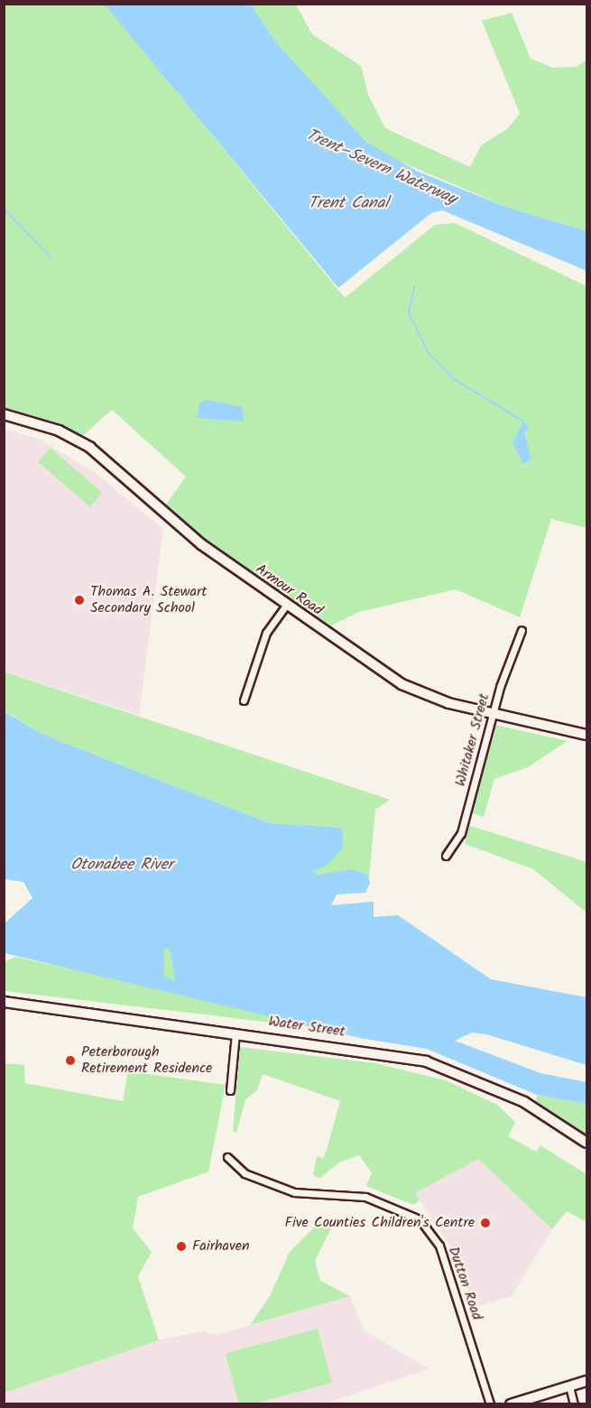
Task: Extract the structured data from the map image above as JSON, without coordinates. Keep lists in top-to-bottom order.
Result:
{
  "streets": {
    "main road": ["Armour Road", "Water Street"],
    "street": ["Whitaker Street", "Dutton Road"]
  },
  "crossings": [
    ["Armour Road", "Whitaker Street"]
  ],
  "water": ["Trent–Severn Waterway", "Trent Canal", "Otonabee River"],
  "places": [
    "Thomas A. Stewart Secondary School",
    "Peterborough Retirement Residence",
    "Five Counties Children's Centre",
    "Fairhaven"
  ]
}
